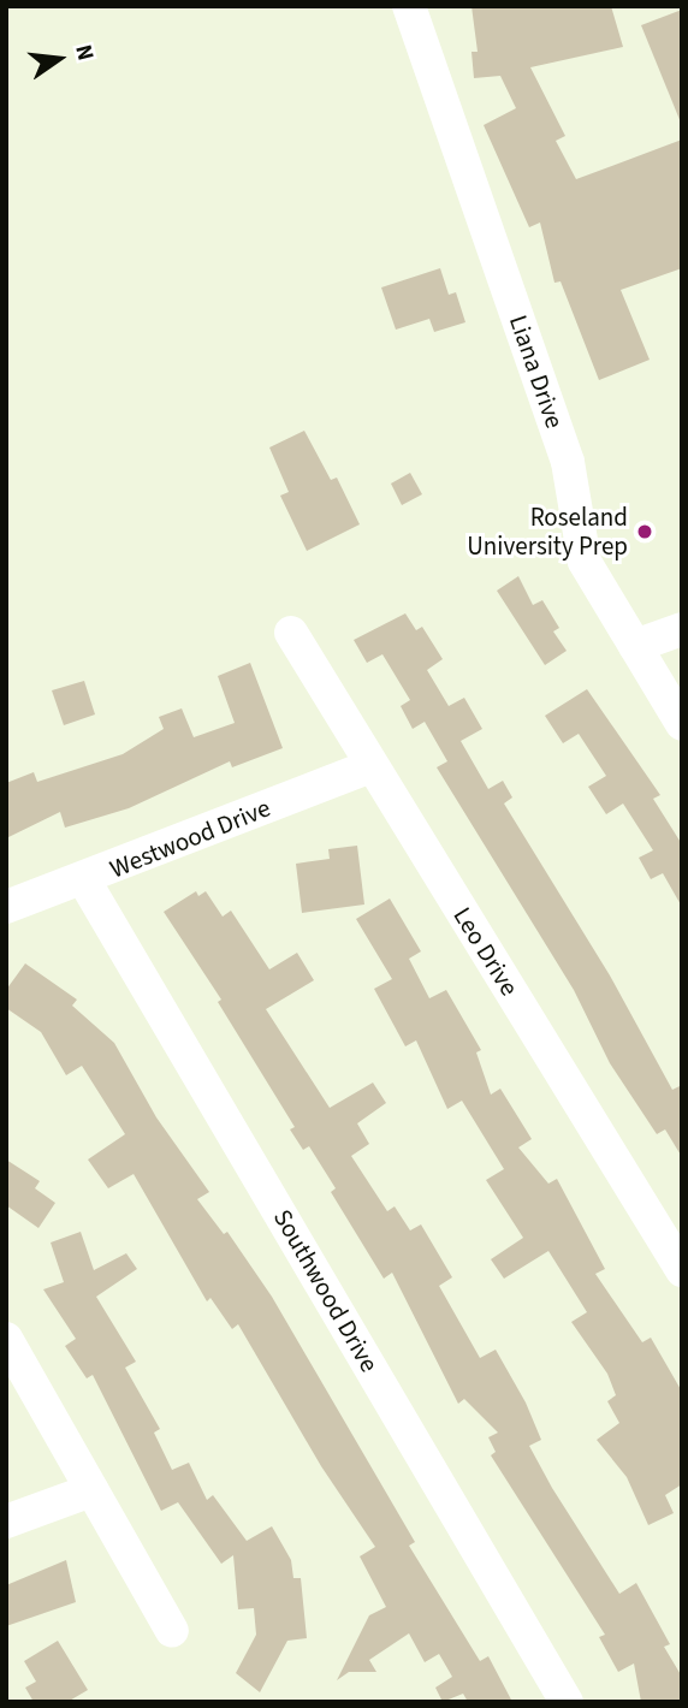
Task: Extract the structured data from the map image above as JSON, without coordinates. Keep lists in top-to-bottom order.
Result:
{
  "streets": {
    "street": [
      "Liana Drive",
      "Westwood Drive",
      "Leo Drive",
      "Southwood Drive"
    ]
  },
  "crossings": [
    ["Westwood Drive", "Leo Drive"],
    ["Westwood Drive", "Southwood Drive"]
  ],
  "places": ["Roseland University Prep"],
  "north": "right"
}
